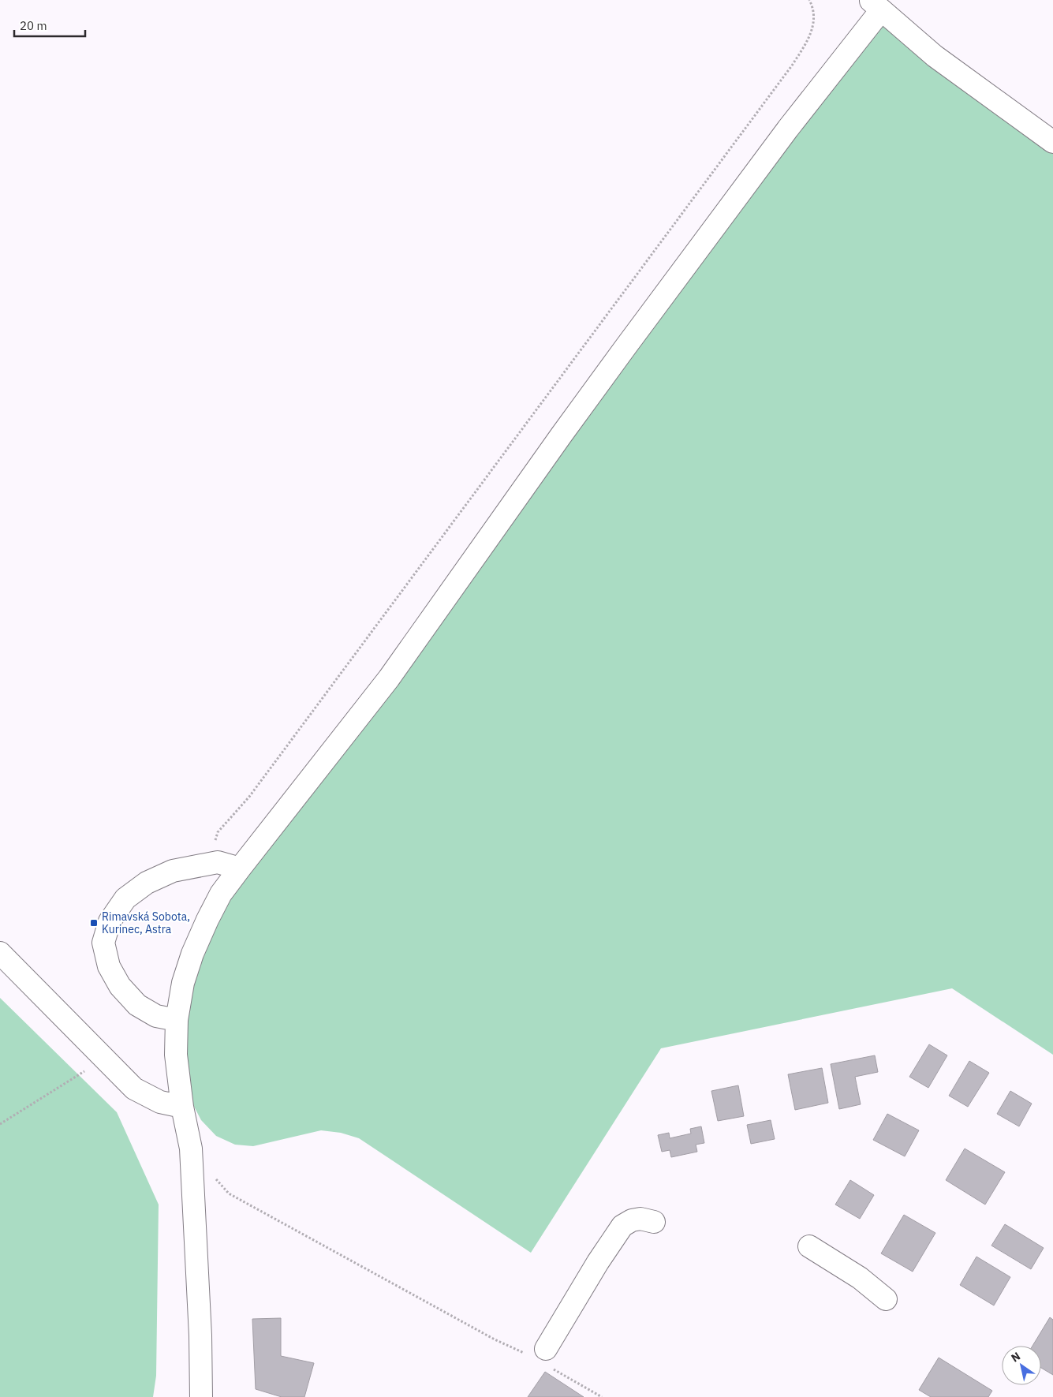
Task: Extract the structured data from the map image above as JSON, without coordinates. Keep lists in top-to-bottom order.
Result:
{
  "places": {
    "transit": ["Rimavská Sobota, Kurinec, Astra"]
  },
  "scale_bar": "20 m",
  "north": "top left"
}
